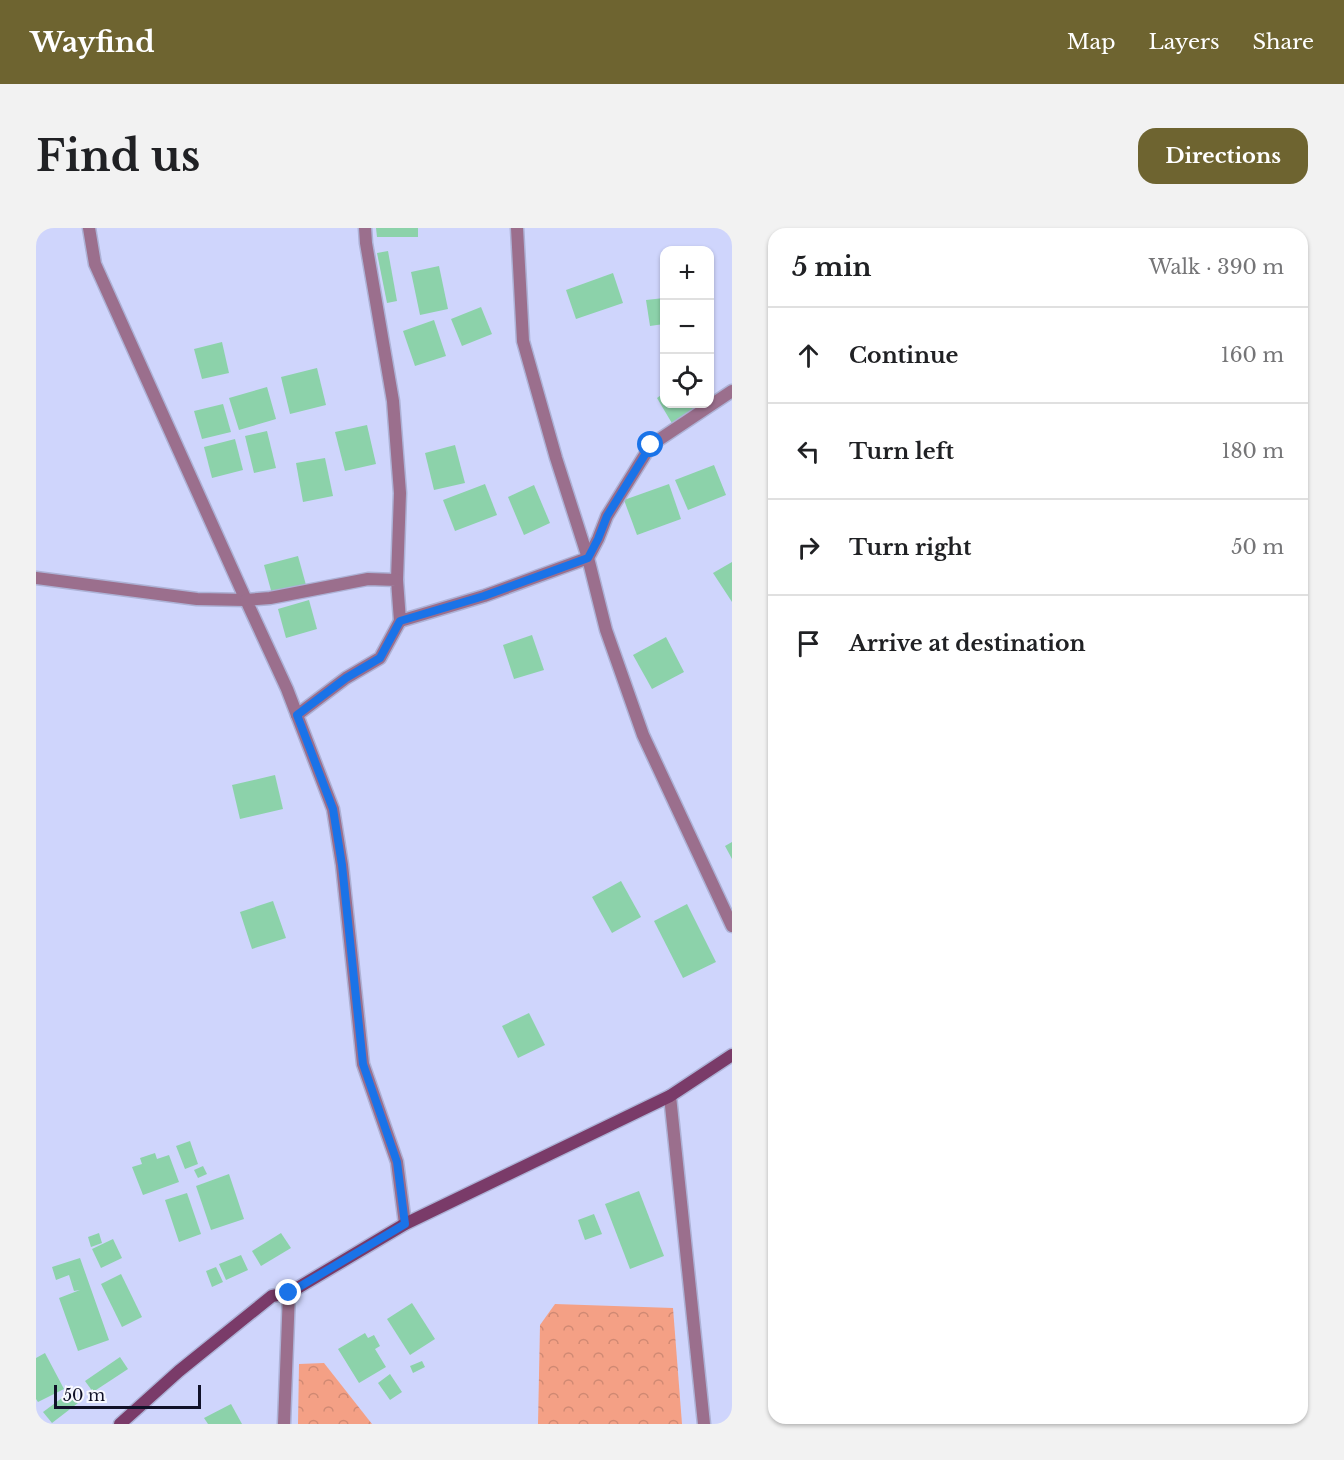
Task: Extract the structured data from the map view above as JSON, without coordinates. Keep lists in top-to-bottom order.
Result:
{
  "scale_bar": "50 m",
  "page": {
    "header": "Wayfind",
    "nav": ["Map", "Layers", "Share"],
    "buttons": "Directions",
    "title": "Find us",
    "heading": ["5 min", "Walk · 390 m"],
    "map_buttons": ["+", "−"],
    "list": [
      ["Continue", "160 m"],
      ["Turn left", "180 m"],
      ["Turn right", "50 m"],
      "Arrive at destination"
    ],
    "scale": "50 m"
  }
}
